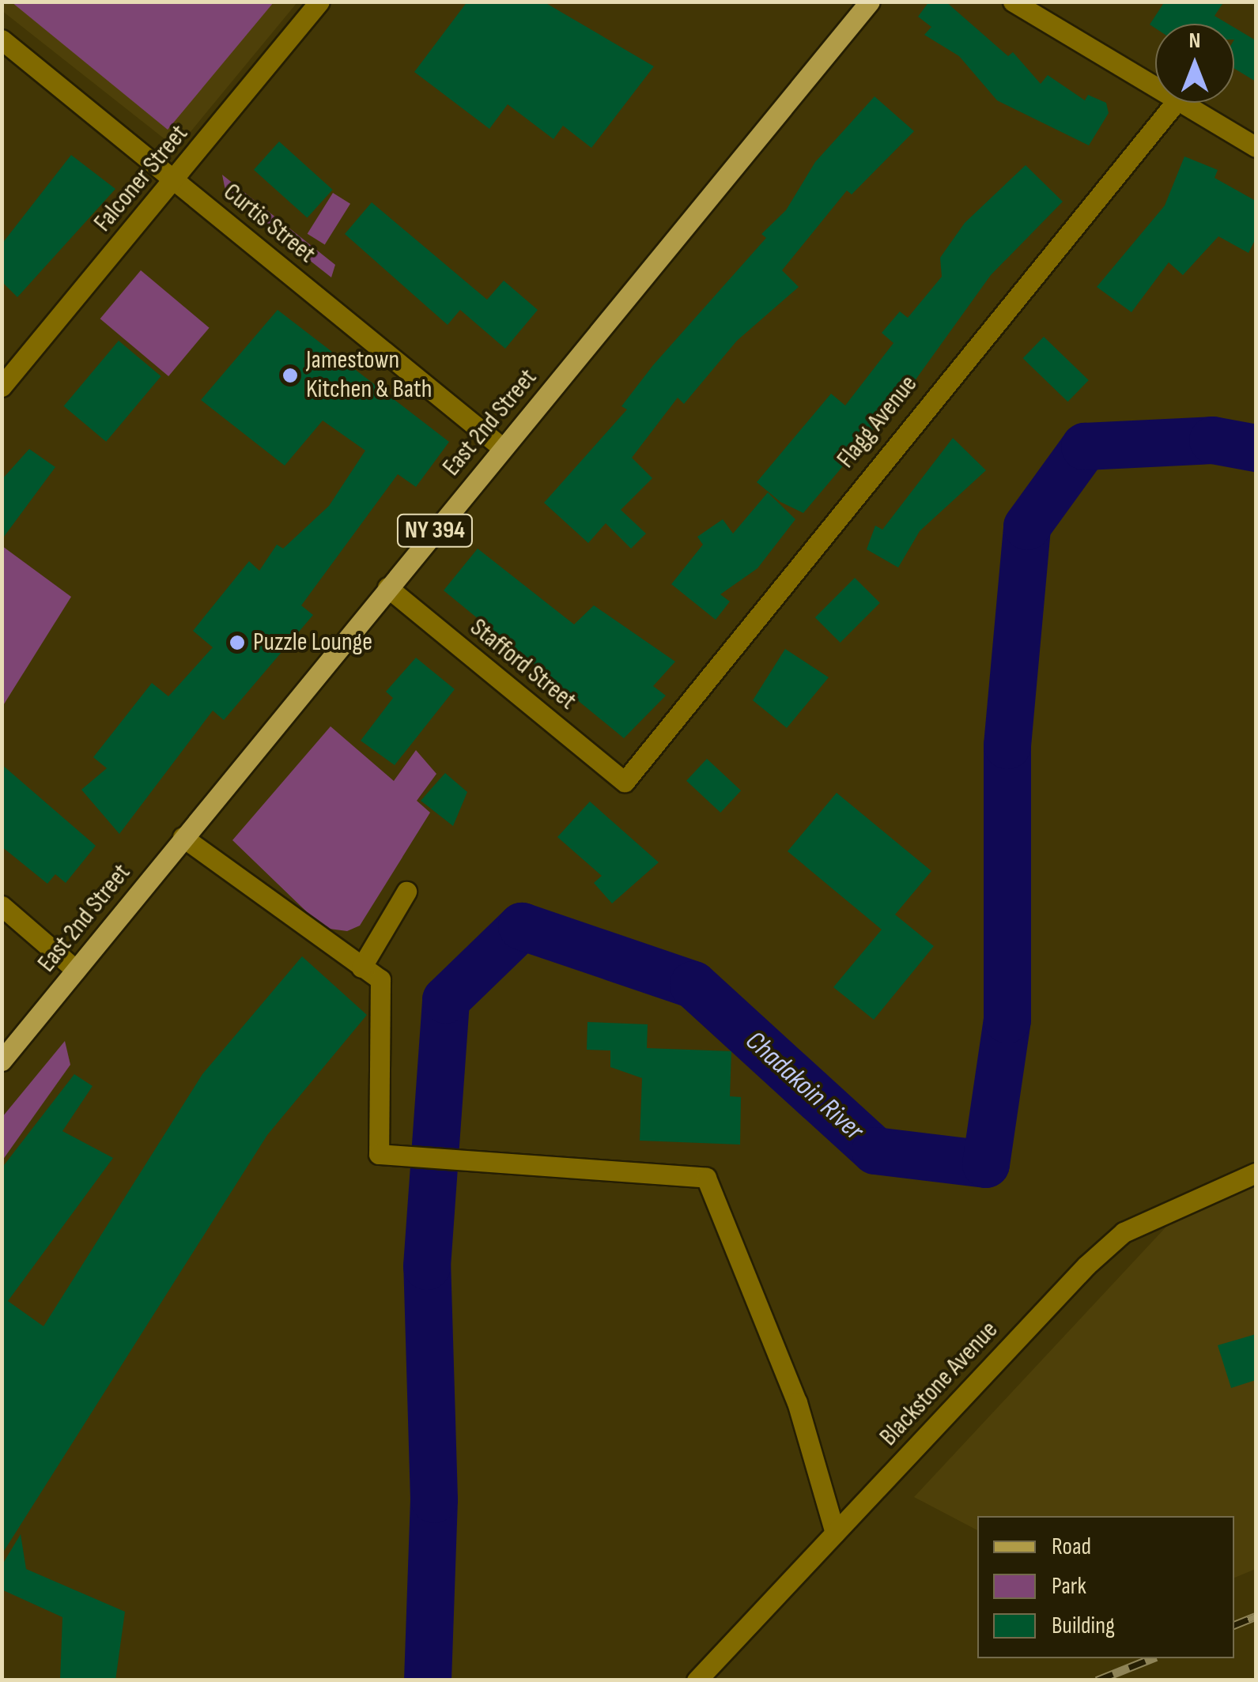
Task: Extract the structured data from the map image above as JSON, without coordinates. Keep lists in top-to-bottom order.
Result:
{
  "streets": {
    "main road": ["East 2nd Street", "NY 394"],
    "street": [
      "Falconer Street",
      "Curtis Street",
      "Flagg Avenue",
      "Stafford Street",
      "Blackstone Avenue"
    ]
  },
  "crossings": [
    ["Falconer Street", "Curtis Street"],
    ["Curtis Street", "East 2nd Street"],
    ["Flagg Avenue", "Stafford Street"],
    ["East 2nd Street", "Stafford Street"]
  ],
  "water": ["Chadakoin River"],
  "places": ["Jamestown Kitchen & Bath", "Puzzle Lounge"],
  "legend": ["Road", "Park", "Building"],
  "north": "top"
}
